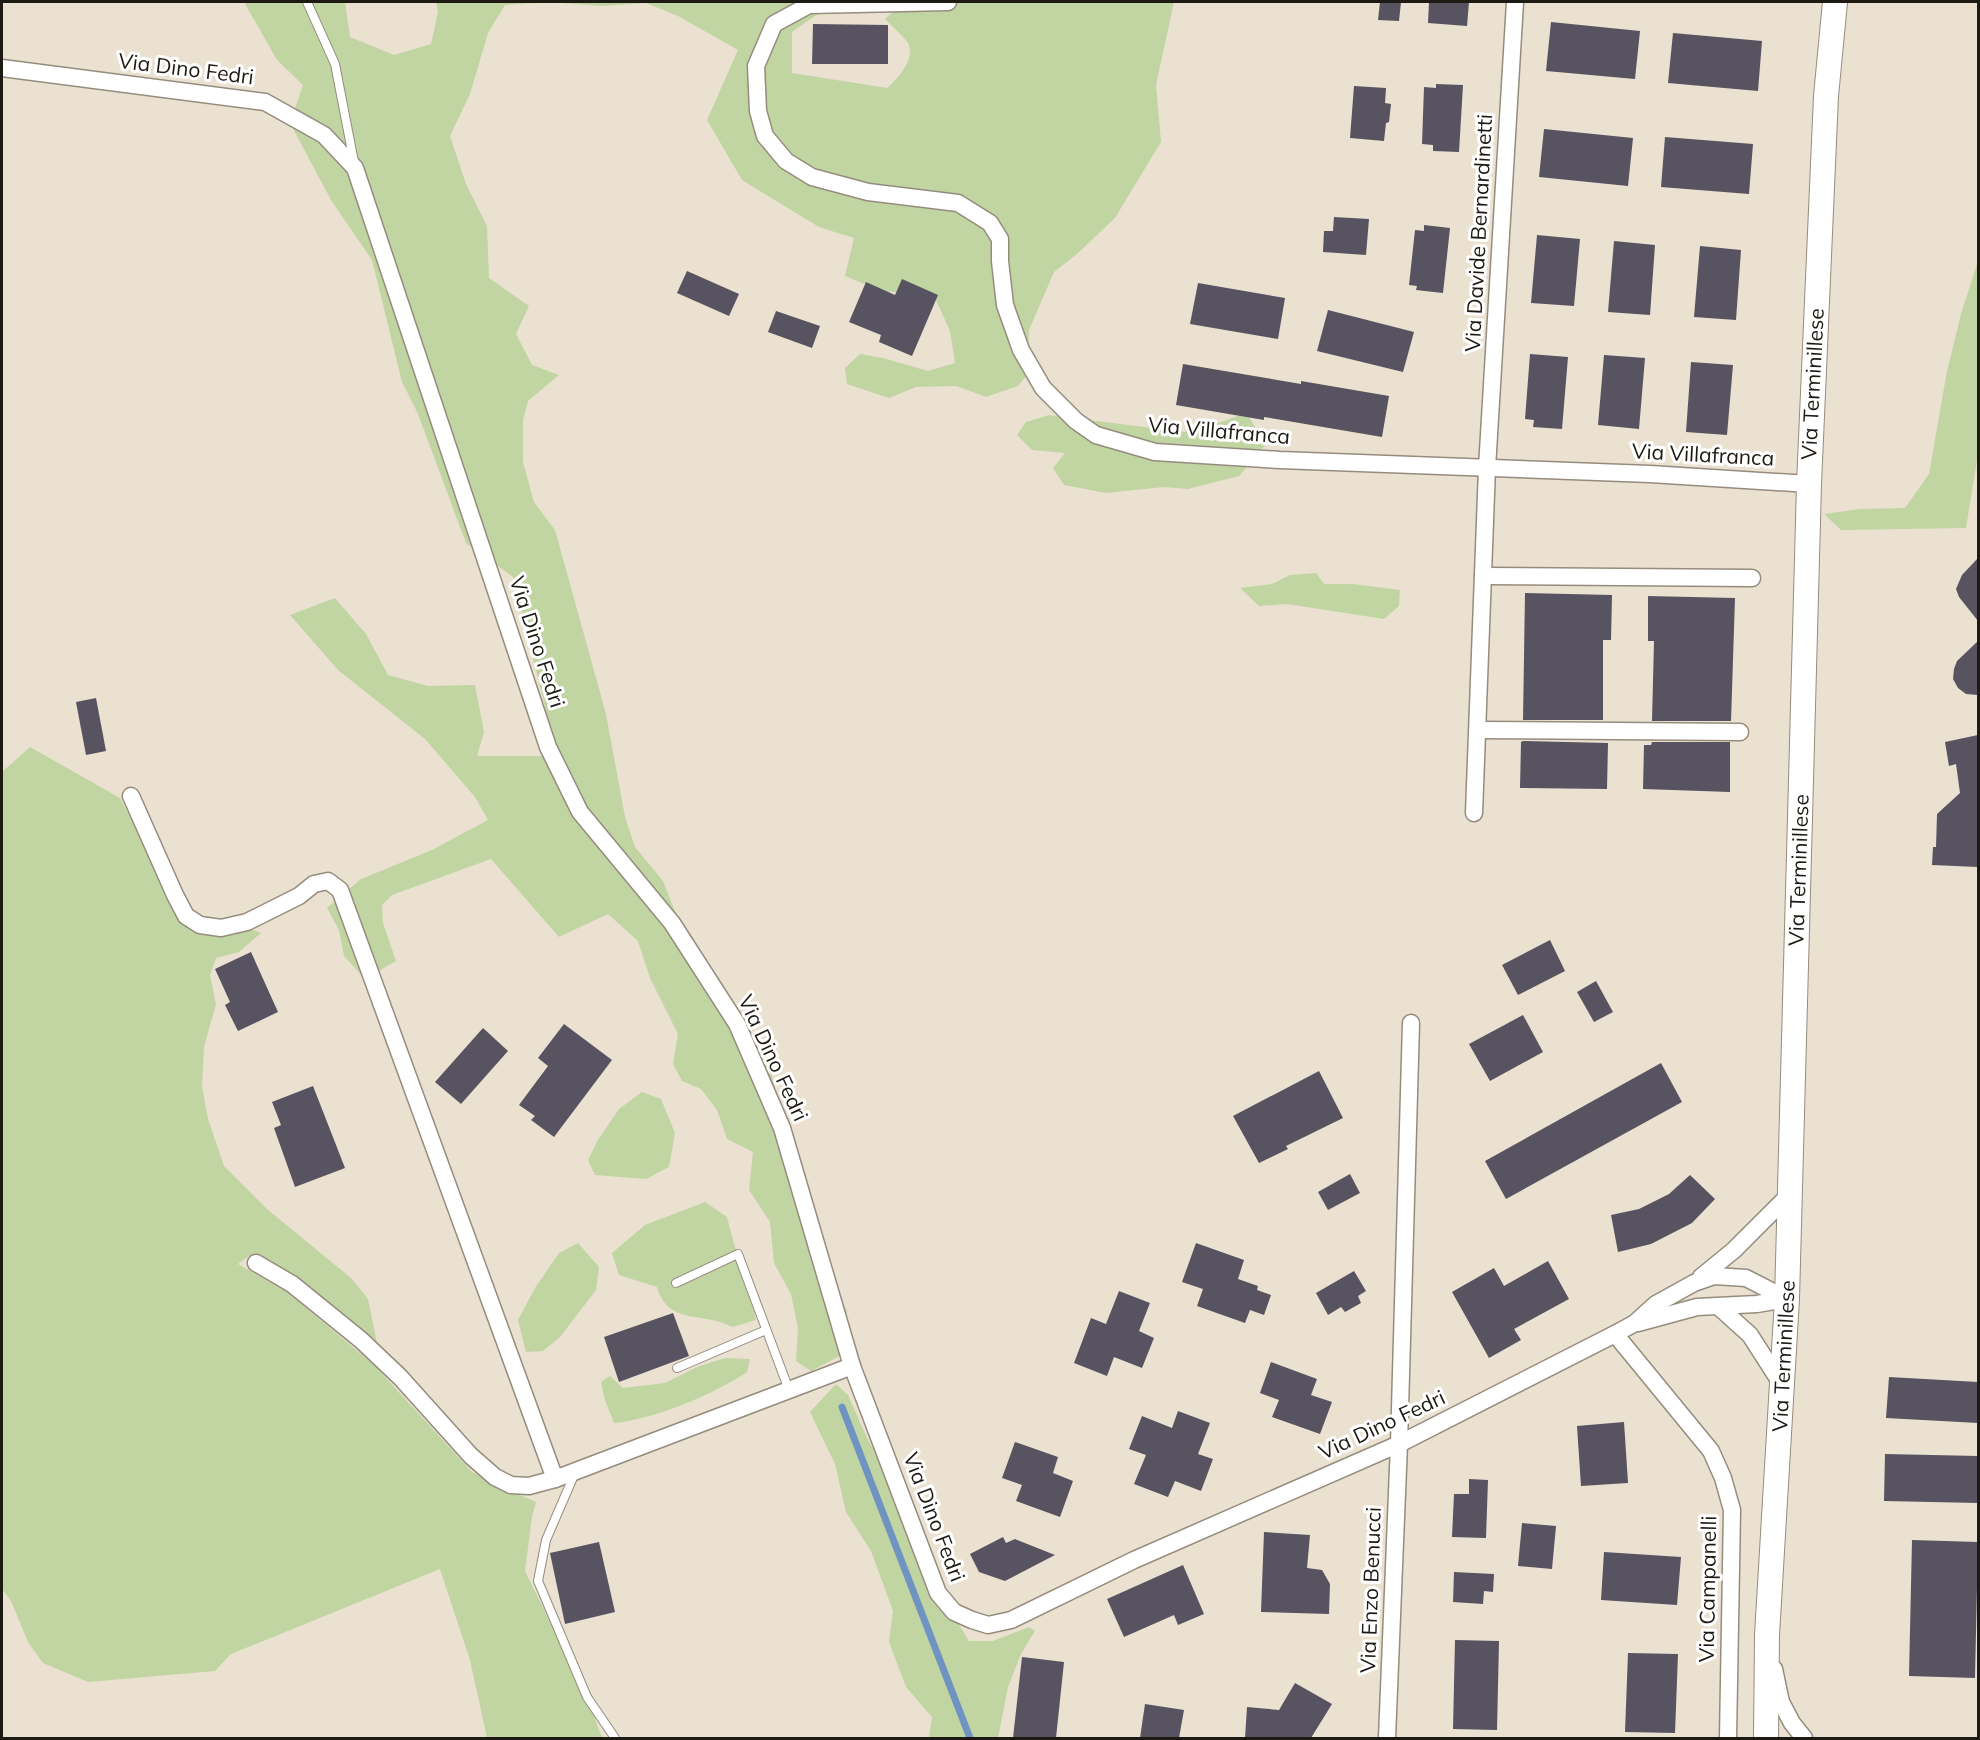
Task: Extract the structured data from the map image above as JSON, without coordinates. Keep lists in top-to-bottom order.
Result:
{
  "streets": {
    "main road": ["Via Terminillese"],
    "street": [
      "Via Dino Fedri",
      "Via Davide Bernardinetti",
      "Via Villafranca",
      "Via Campanelli",
      "Via Enzo Benucci"
    ]
  },
  "crossings": [
    ["Via Dino Fedri", "Via Terminillese"],
    ["Via Dino Fedri", "Via Campanelli"],
    ["Via Dino Fedri", "Via Enzo Benucci"],
    ["Via Davide Bernardinetti", "Via Villafranca"],
    ["Via Terminillese", "Via Villafranca"]
  ]
}
